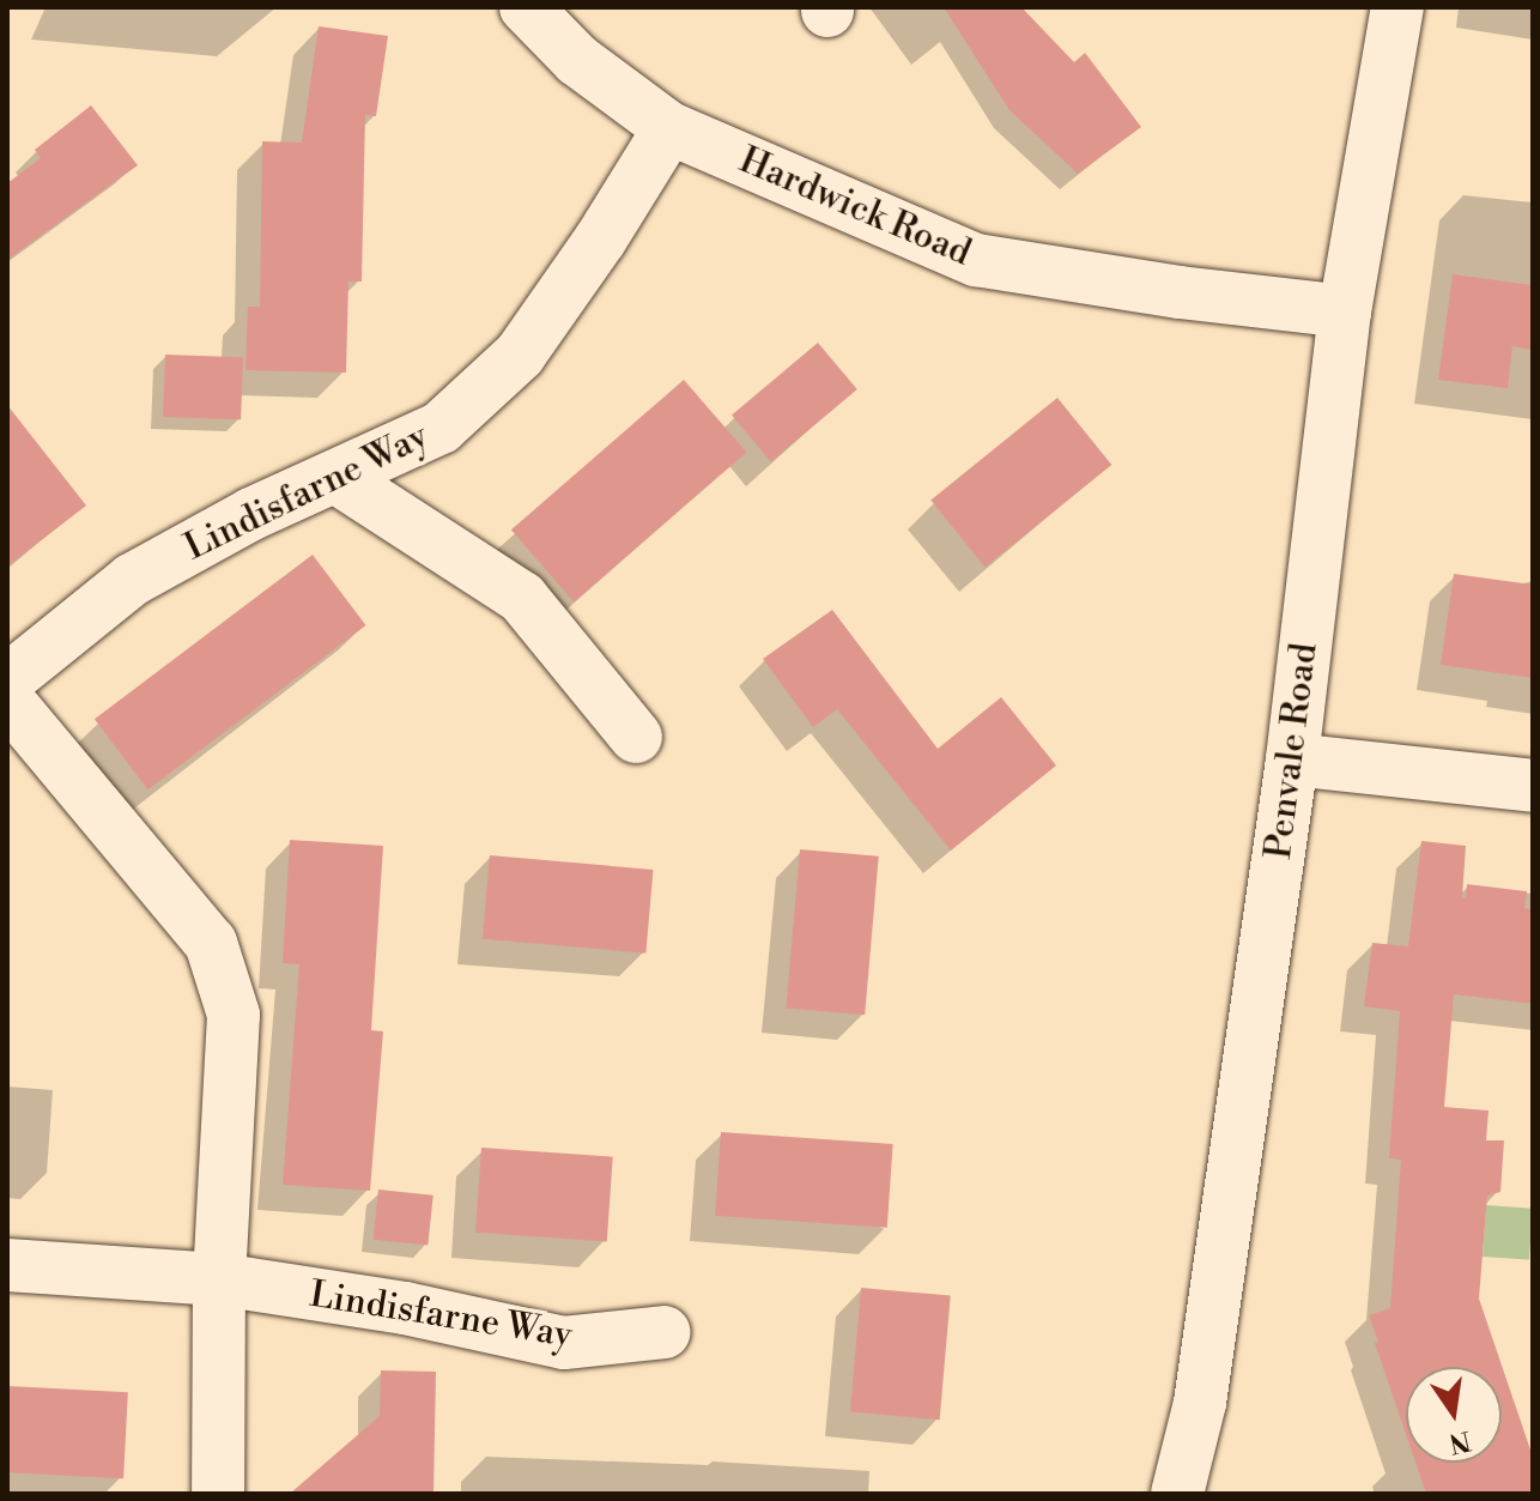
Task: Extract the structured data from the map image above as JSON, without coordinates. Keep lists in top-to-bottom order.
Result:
{
  "streets": {
    "street": ["Hardwick Road", "Lindisfarne Way", "Penvale Road"]
  },
  "crossings": [
    ["Hardwick Road", "Lindisfarne Way"],
    ["Hardwick Road", "Penvale Road"]
  ],
  "north": "bottom"
}
